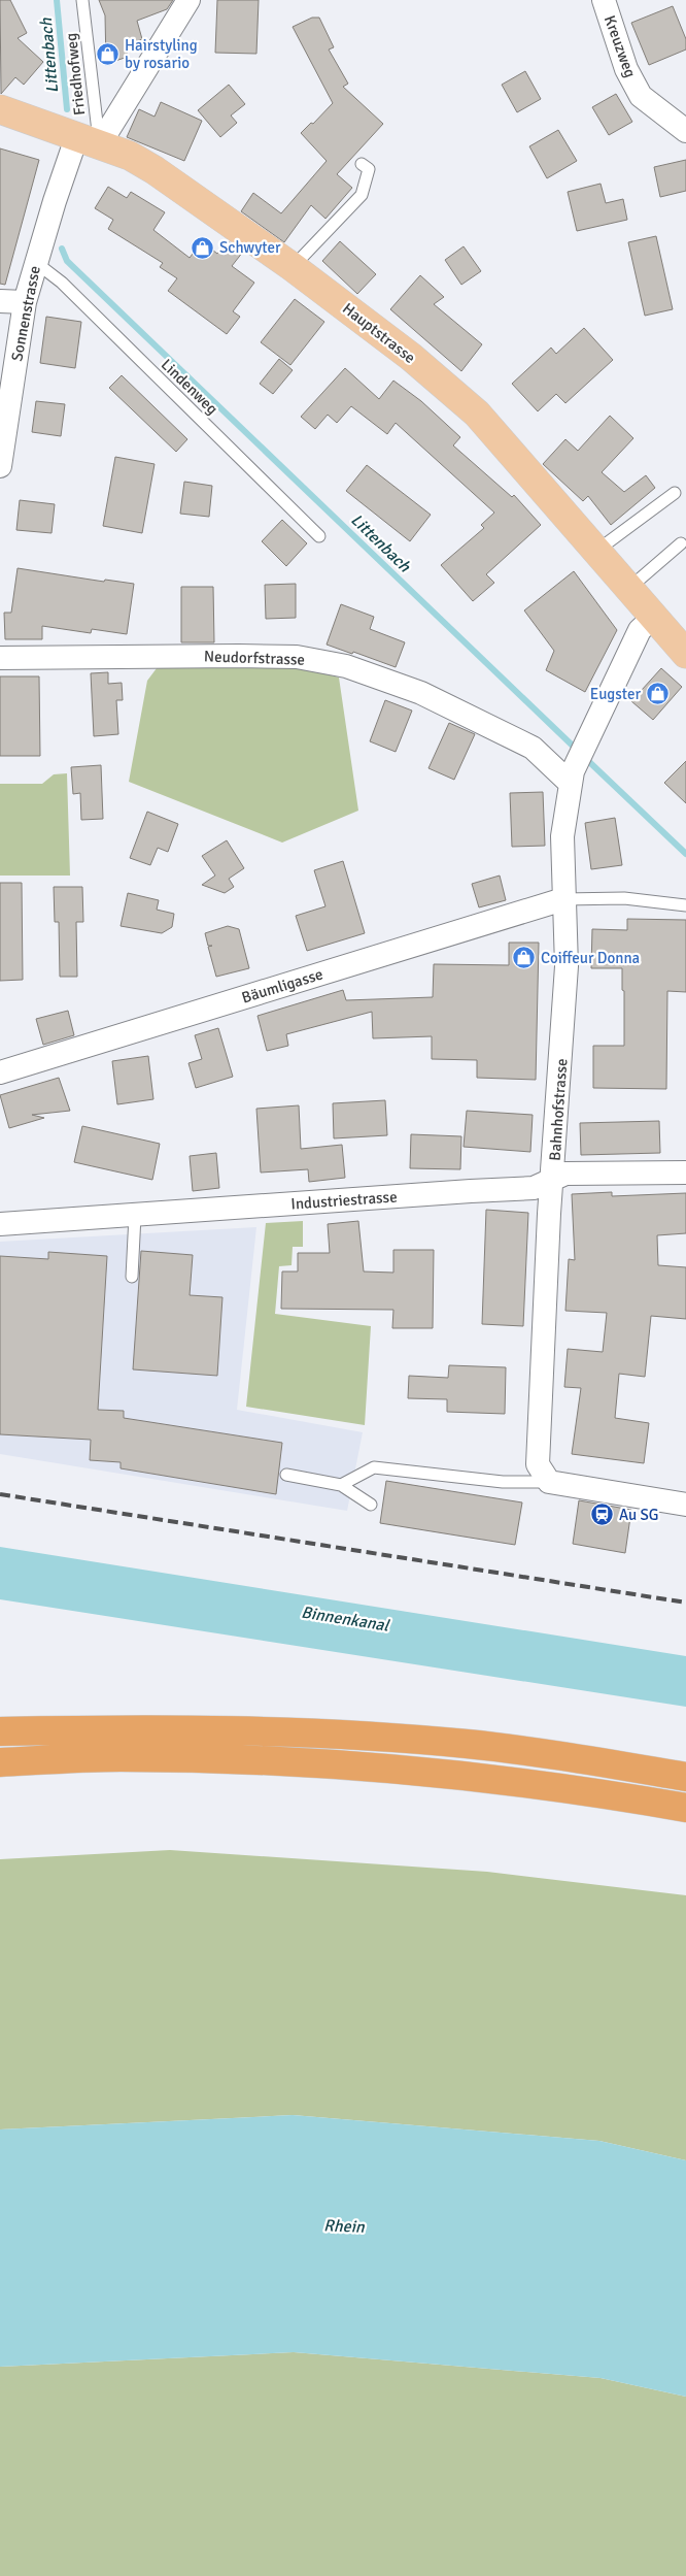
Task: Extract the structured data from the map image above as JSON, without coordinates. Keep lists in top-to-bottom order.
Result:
{
  "streets": {
    "main road": ["Hauptstrasse"],
    "street": [
      "Kreuzweg",
      "Sonnenstrasse",
      "Neudorfstrasse",
      "Bäumligasse",
      "Bahnhofstrasse",
      "Industriestrasse"
    ],
    "lane": ["Friedhofweg", "Lindenweg"]
  },
  "crossings": [
    ["Friedhofweg", "Sonnenstrasse"],
    ["Friedhofweg", "Hauptstrasse"],
    ["Sonnenstrasse", "Hauptstrasse"],
    ["Sonnenstrasse", "Lindenweg"],
    ["Hauptstrasse", "Bahnhofstrasse"],
    ["Neudorfstrasse", "Bahnhofstrasse"],
    ["Bäumligasse", "Bahnhofstrasse"],
    ["Bahnhofstrasse", "Industriestrasse"]
  ],
  "water": ["Littenbach", "Binnenkanal", "Rhein"],
  "places": {
    "shop": [
      "Hairstyling by rosario",
      "Schwyter",
      "Eugster",
      "Coiffeur Donna"
    ],
    "station": ["Au SG"]
  }
}
